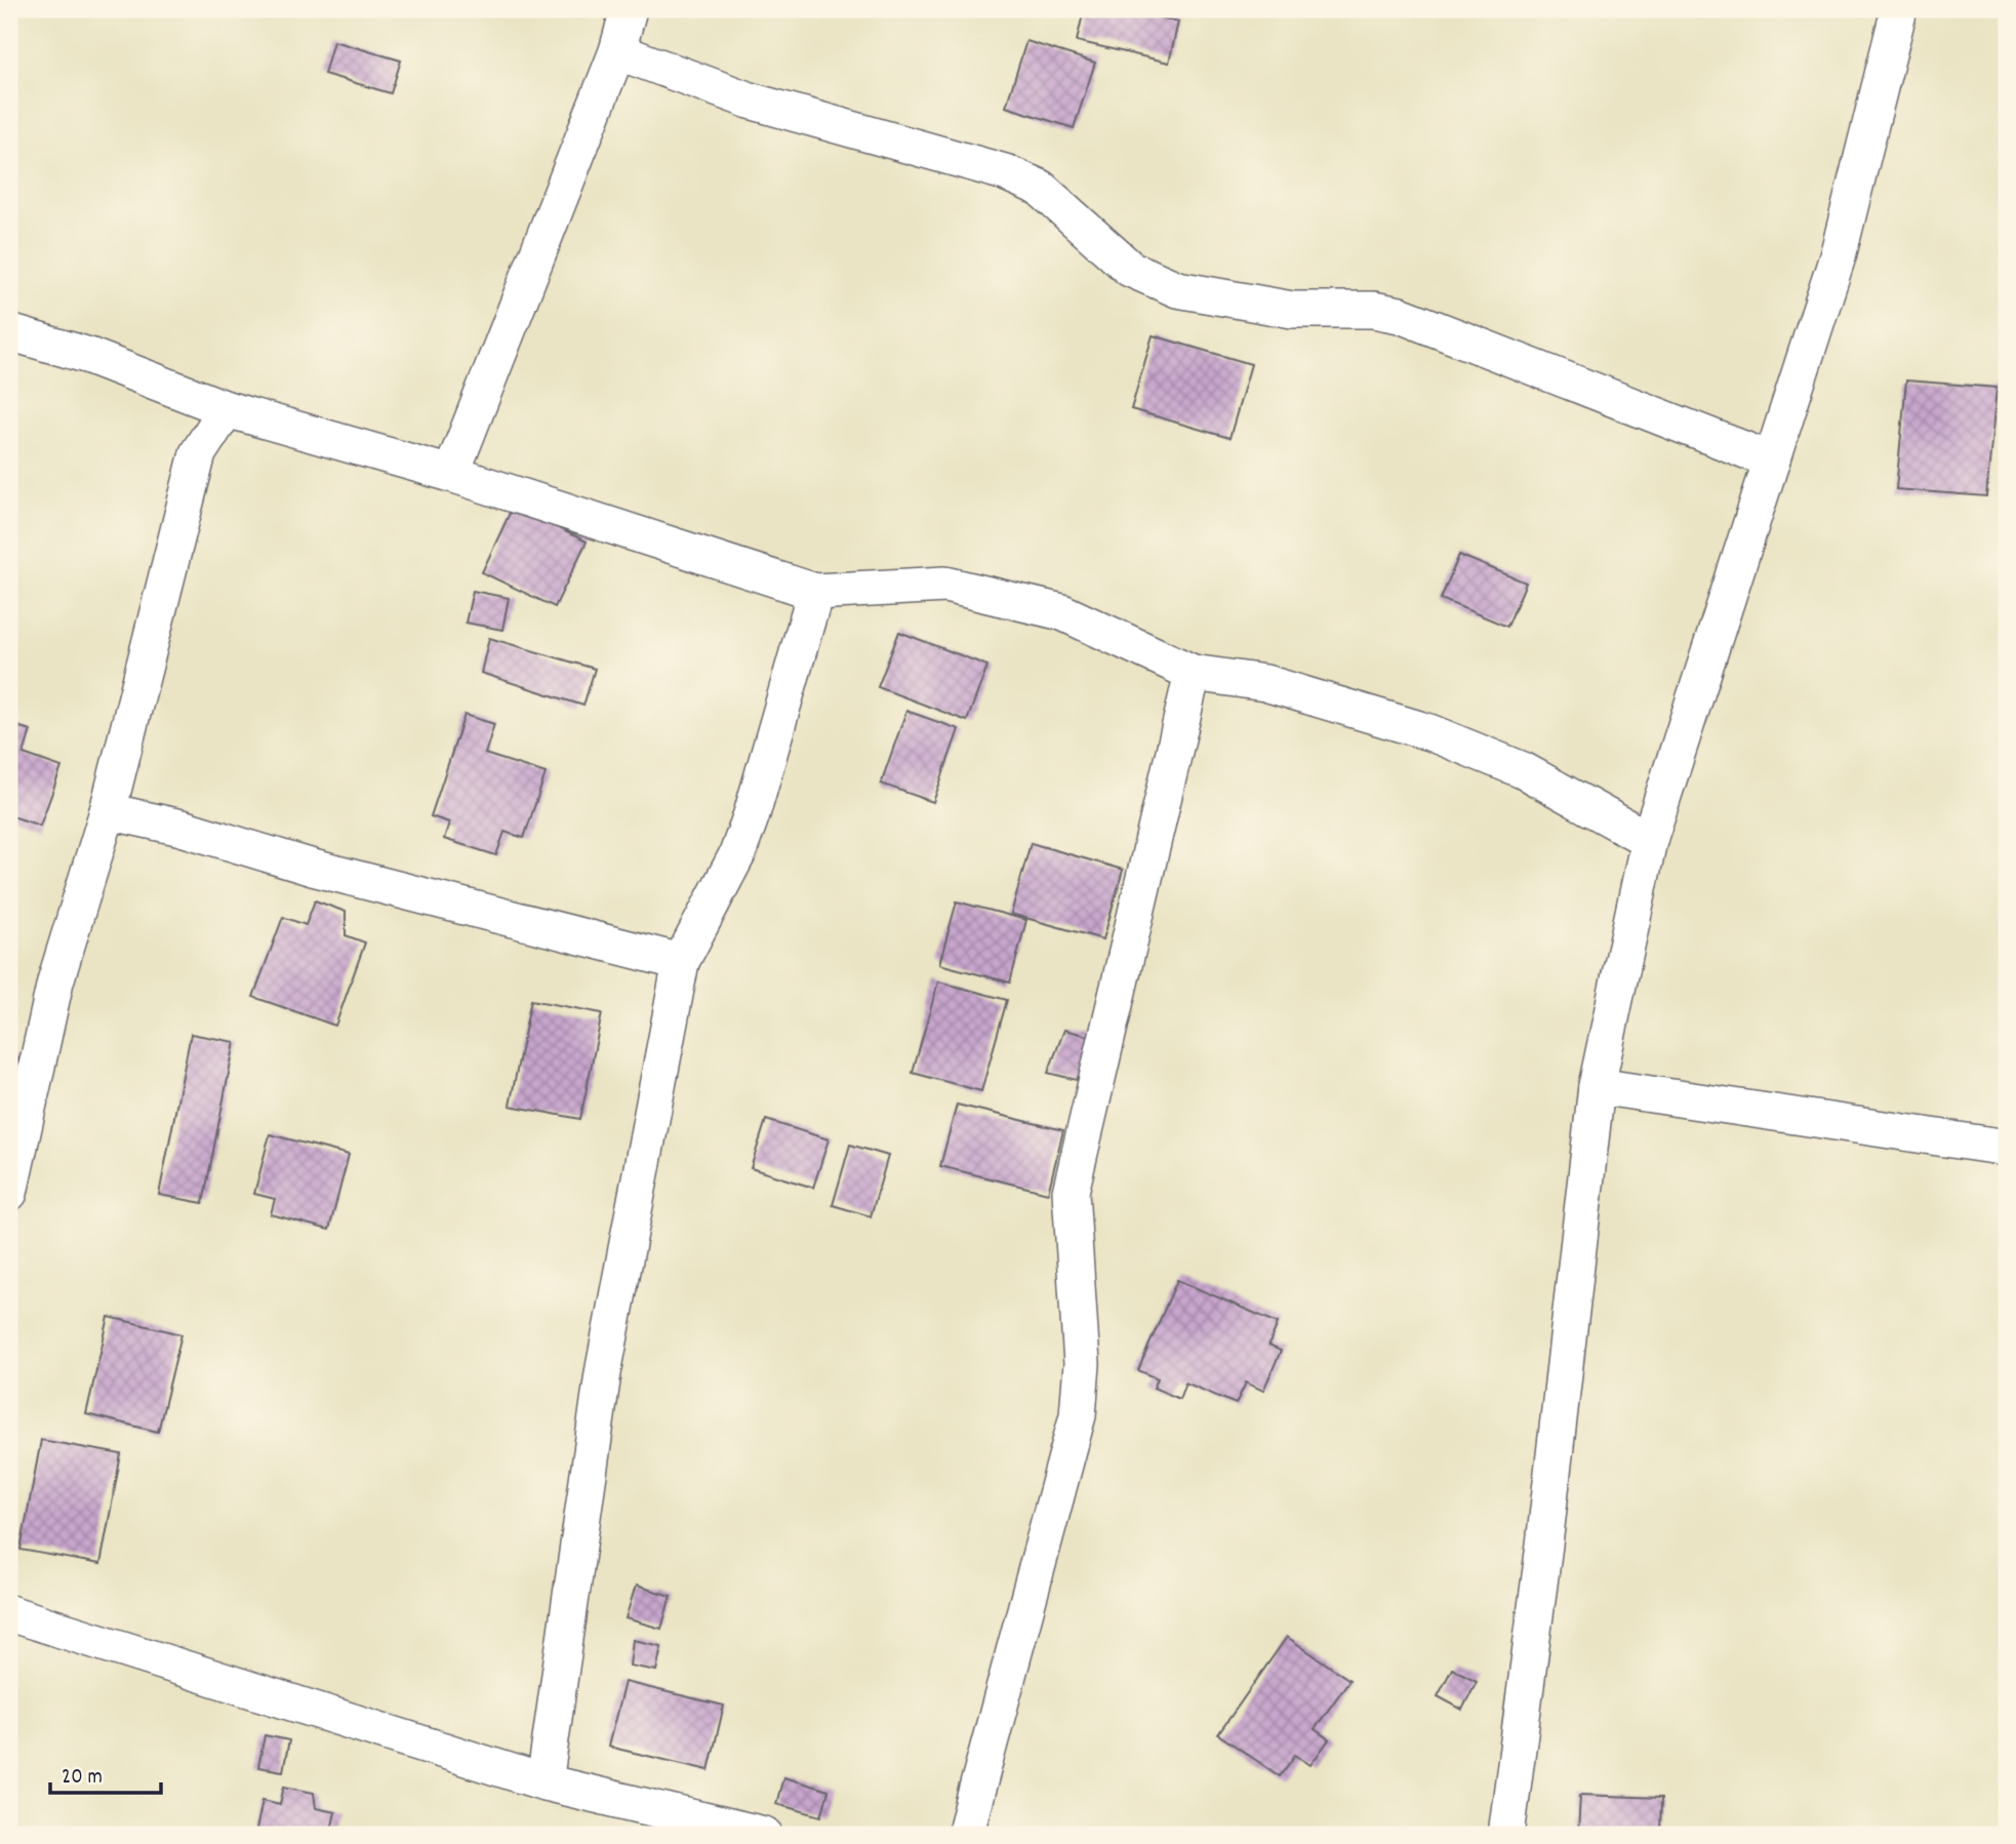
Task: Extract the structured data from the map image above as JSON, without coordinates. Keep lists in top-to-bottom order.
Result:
{
  "scale_bar": "20 m"
}
